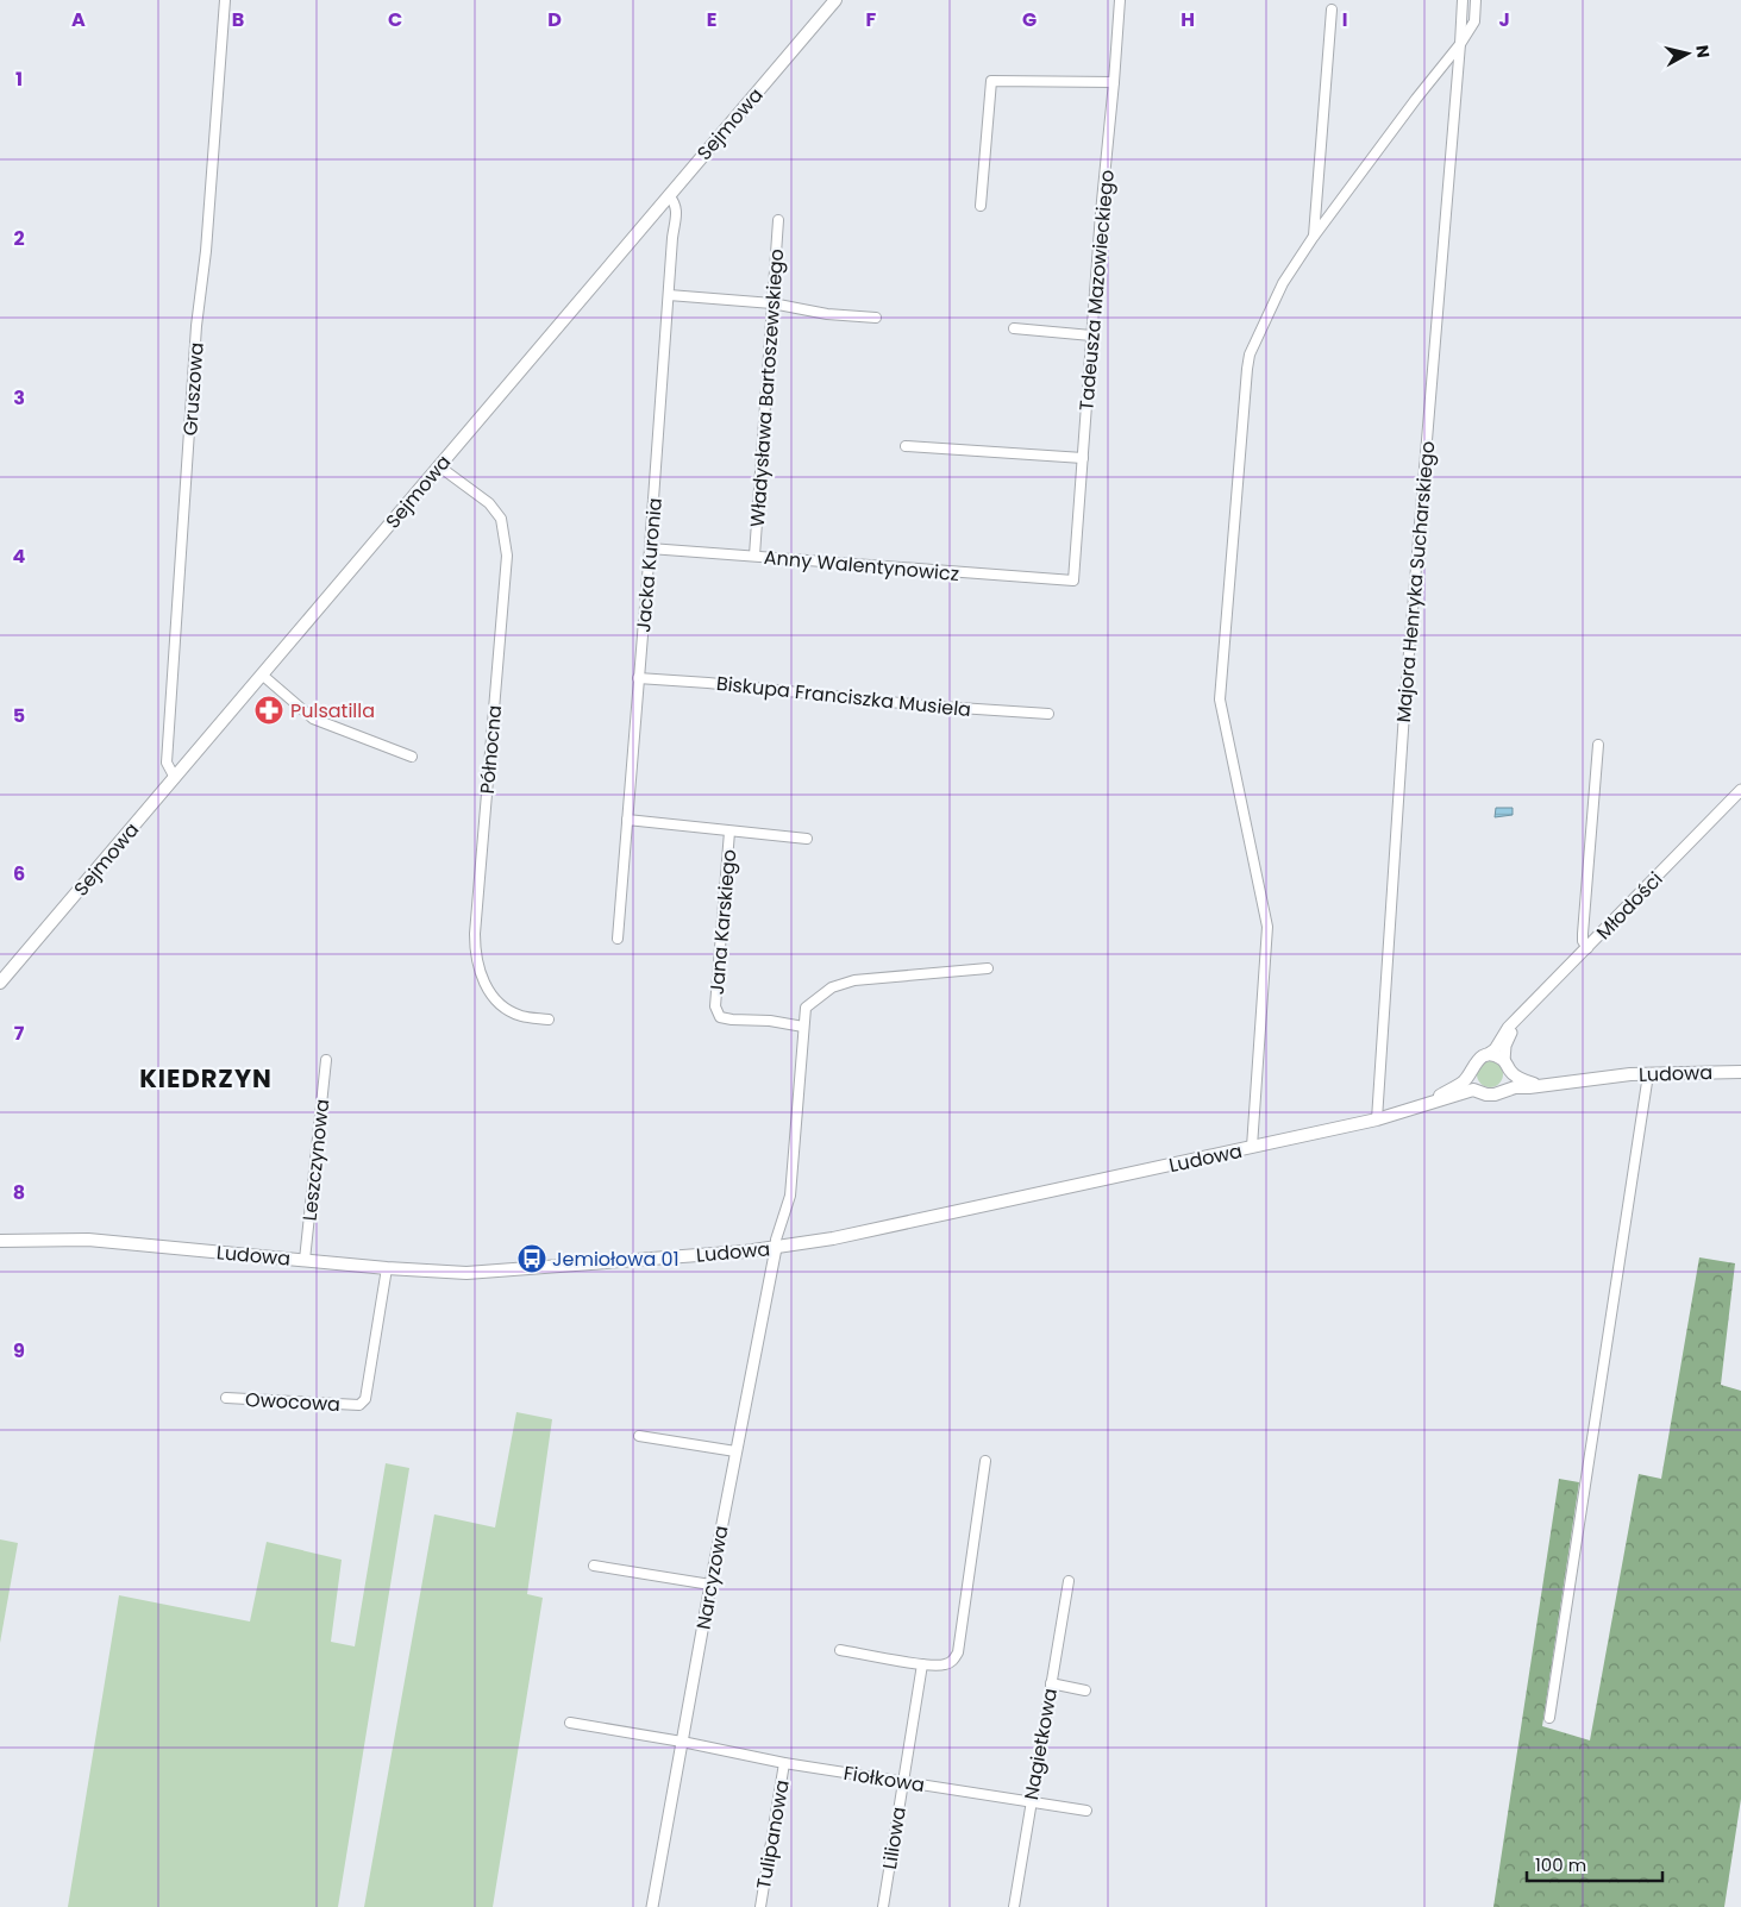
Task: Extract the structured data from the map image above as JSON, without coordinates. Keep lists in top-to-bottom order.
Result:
{
  "streets": {
    "main road": ["Sejmowa", "Ludowa"],
    "street": [
      "Tadeusza Mazowieckiego",
      "Władysława Bartoszewskiego",
      "Gruszowa",
      "Jacka Kuronia",
      "Anny Walentynowicz",
      "Majora Henryka Sucharskiego",
      "Biskupa Franciszka Musiela",
      "Północna",
      "Młodości",
      "Jana Karskiego",
      "Leszczynowa",
      "Owocowa",
      "Narcyzowa",
      "Nagietkowa",
      "Fiołkowa",
      "Tulipanowa",
      "Liliowa"
    ]
  },
  "crossings": [
    ["Sejmowa", "Gruszowa"],
    ["Sejmowa", "Jacka Kuronia"],
    ["Sejmowa", "Północna"],
    ["Tadeusza Mazowieckiego", "Anny Walentynowicz"],
    ["Władysława Bartoszewskiego", "Anny Walentynowicz"],
    ["Jacka Kuronia", "Anny Walentynowicz"],
    ["Jacka Kuronia", "Biskupa Franciszka Musiela"],
    ["Majora Henryka Sucharskiego", "Ludowa"],
    ["Młodości", "Ludowa"],
    ["Ludowa", "Leszczynowa"],
    ["Ludowa", "Owocowa"],
    ["Ludowa", "Narcyzowa"],
    ["Narcyzowa", "Fiołkowa"],
    ["Nagietkowa", "Fiołkowa"],
    ["Fiołkowa", "Tulipanowa"],
    ["Fiołkowa", "Liliowa"]
  ],
  "districts": ["KIEDRZYN"],
  "places": {
    "pharmacy": ["Pulsatilla"],
    "bus stop": ["Jemiołowa 01"]
  },
  "scale_bar": "100 m",
  "north": "right",
  "grid": {
    "columns": [
      "A",
      "B",
      "C",
      "D",
      "E",
      "F",
      "G",
      "H",
      "I",
      "J"
    ],
    "rows": [
      "1",
      "2",
      "3",
      "4",
      "5",
      "6",
      "7",
      "8",
      "9"
    ]
  }
}
